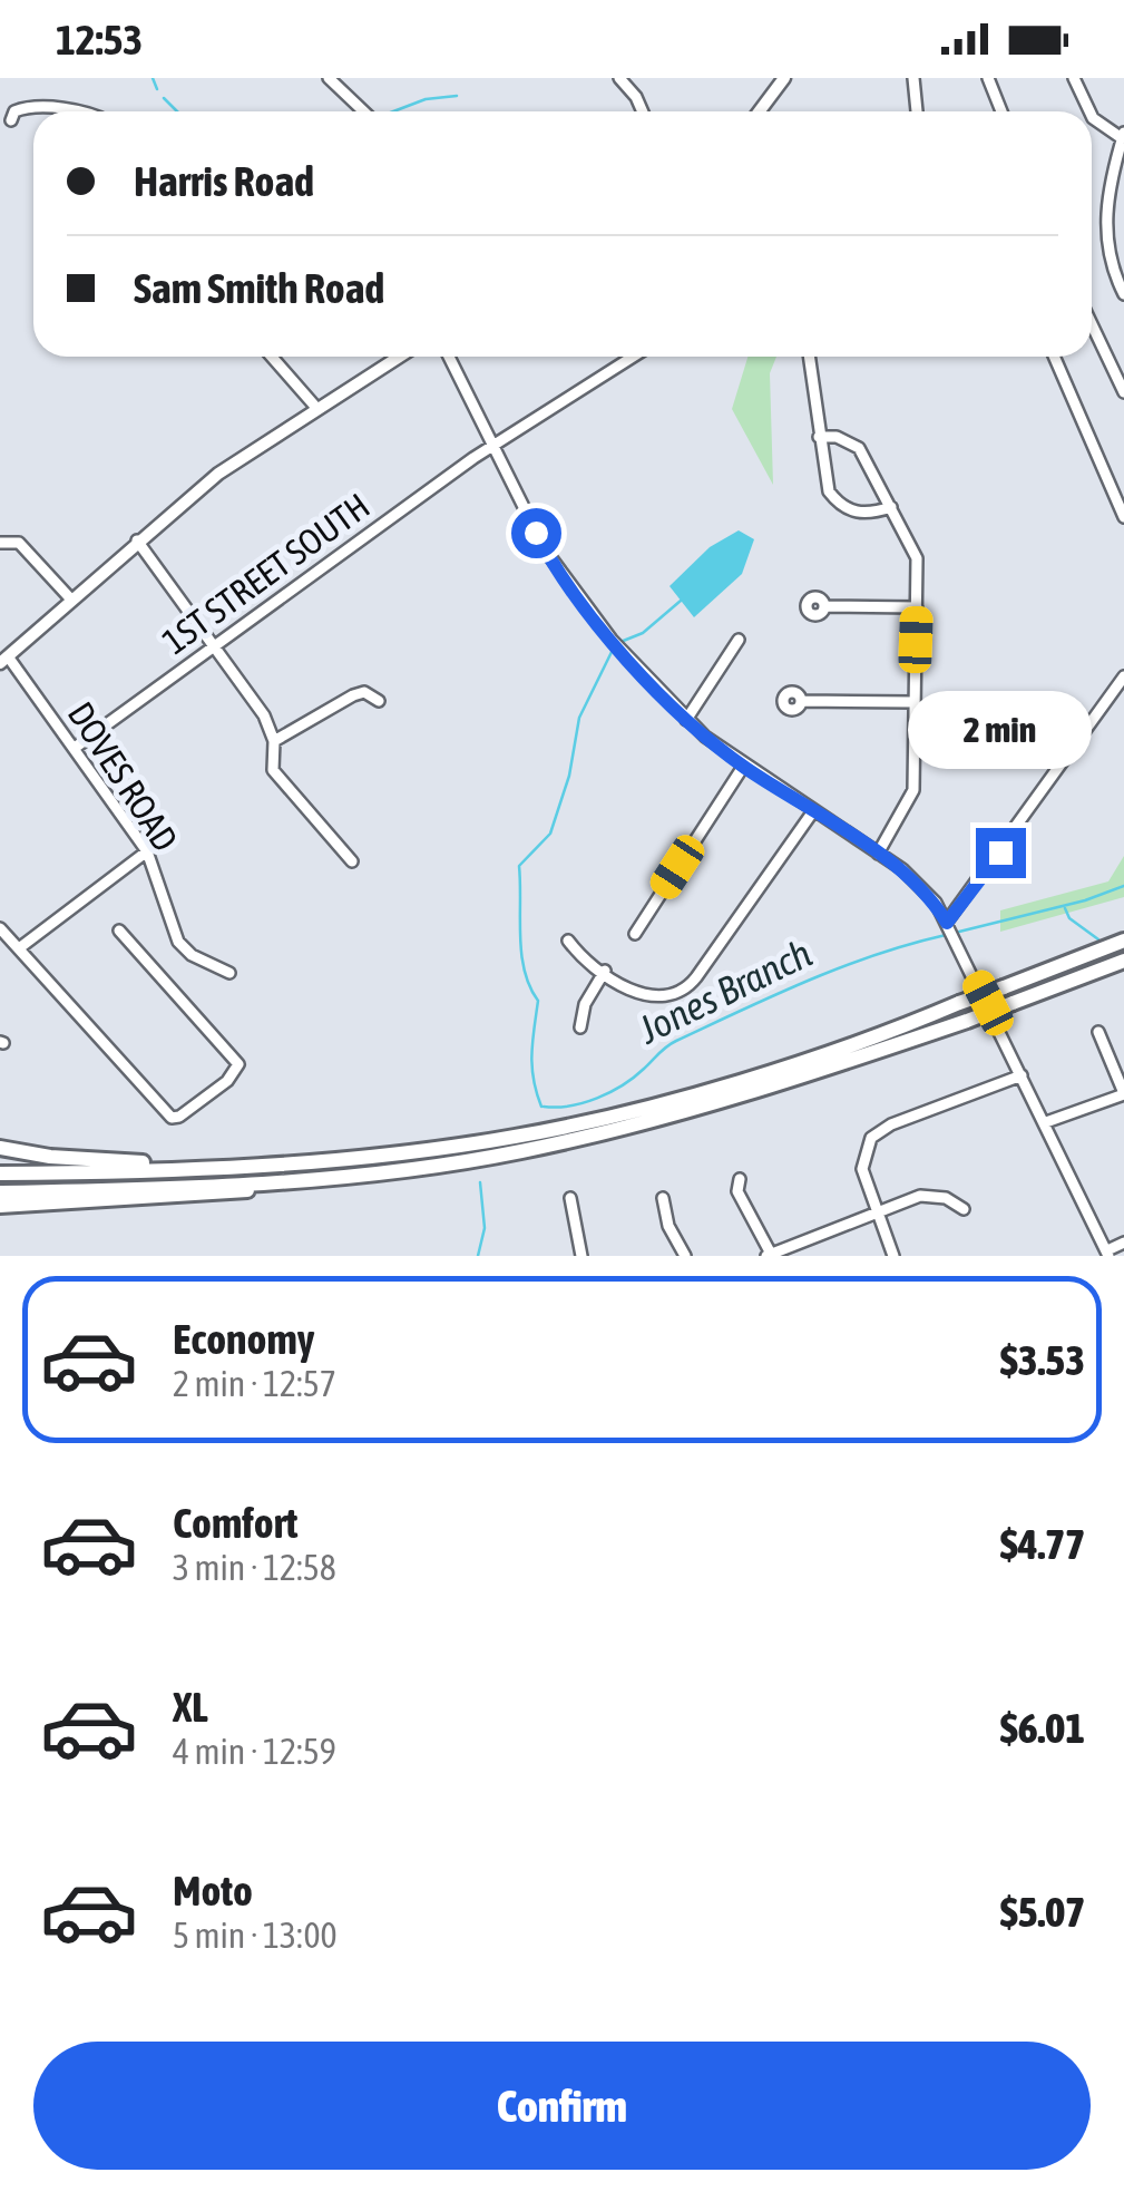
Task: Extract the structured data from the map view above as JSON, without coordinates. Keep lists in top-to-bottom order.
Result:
{
  "streets": {
    "street": ["1ST STREET SOUTH", "DOVES ROAD"]
  },
  "crossings": [
    ["1ST STREET SOUTH", "DOVES ROAD"]
  ],
  "water": ["Jones Branch"],
  "page": {
    "status": "12:53",
    "banner": ["Harris Road", "Sam Smith Road"],
    "bubble": "2 min",
    "list": [
      {
        "name": "Economy",
        "note": "2 min · 12:57",
        "value": "$3.53"
      },
      {
        "name": "Comfort",
        "note": "3 min · 12:58",
        "value": "$4.77"
      },
      {
        "name": "XL",
        "note": "4 min · 12:59",
        "value": "$6.01"
      },
      {
        "name": "Moto",
        "note": "5 min · 13:00",
        "value": "$5.07"
      }
    ],
    "buttons": "Confirm"
  }
}
